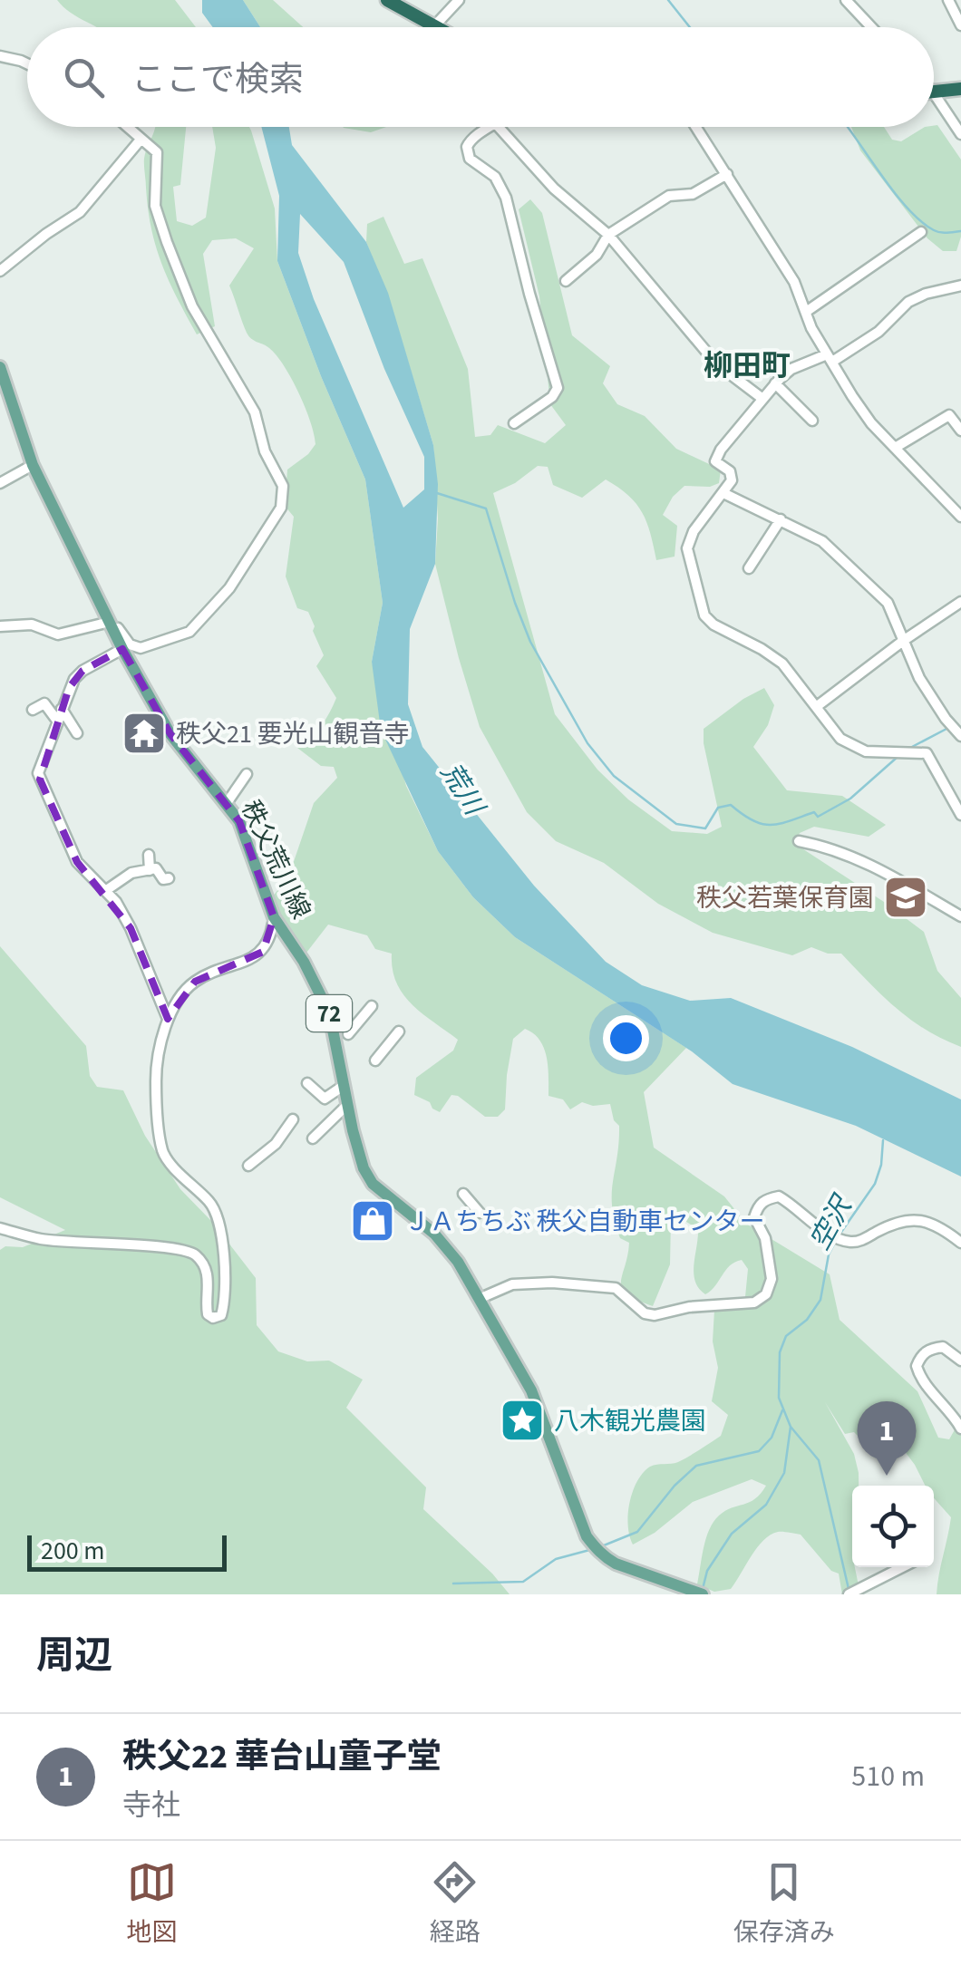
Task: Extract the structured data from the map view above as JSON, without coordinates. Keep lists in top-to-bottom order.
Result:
{
  "streets": {
    "main road": ["秩父荒川線", "72"]
  },
  "districts": ["柳田町"],
  "water": ["荒川", "空沢"],
  "places": {
    "temple": ["秩父21 要光山観音寺"],
    "school or university": ["秩父若葉保育園"],
    "shop": ["ＪＡちちぶ 秩父自動車センター"],
    "place": ["八木観光農園"]
  },
  "scale_bar": "200 m",
  "page": {
    "search": "ここで検索",
    "pins": "1",
    "scale": "200 m",
    "heading": "周辺",
    "list": [
      {
        "mark": "1",
        "name": "秩父22 華台山童子堂",
        "note": "寺社",
        "value": "510 m"
      }
    ],
    "nav": ["地図", "経路", "保存済み"]
  }
}
